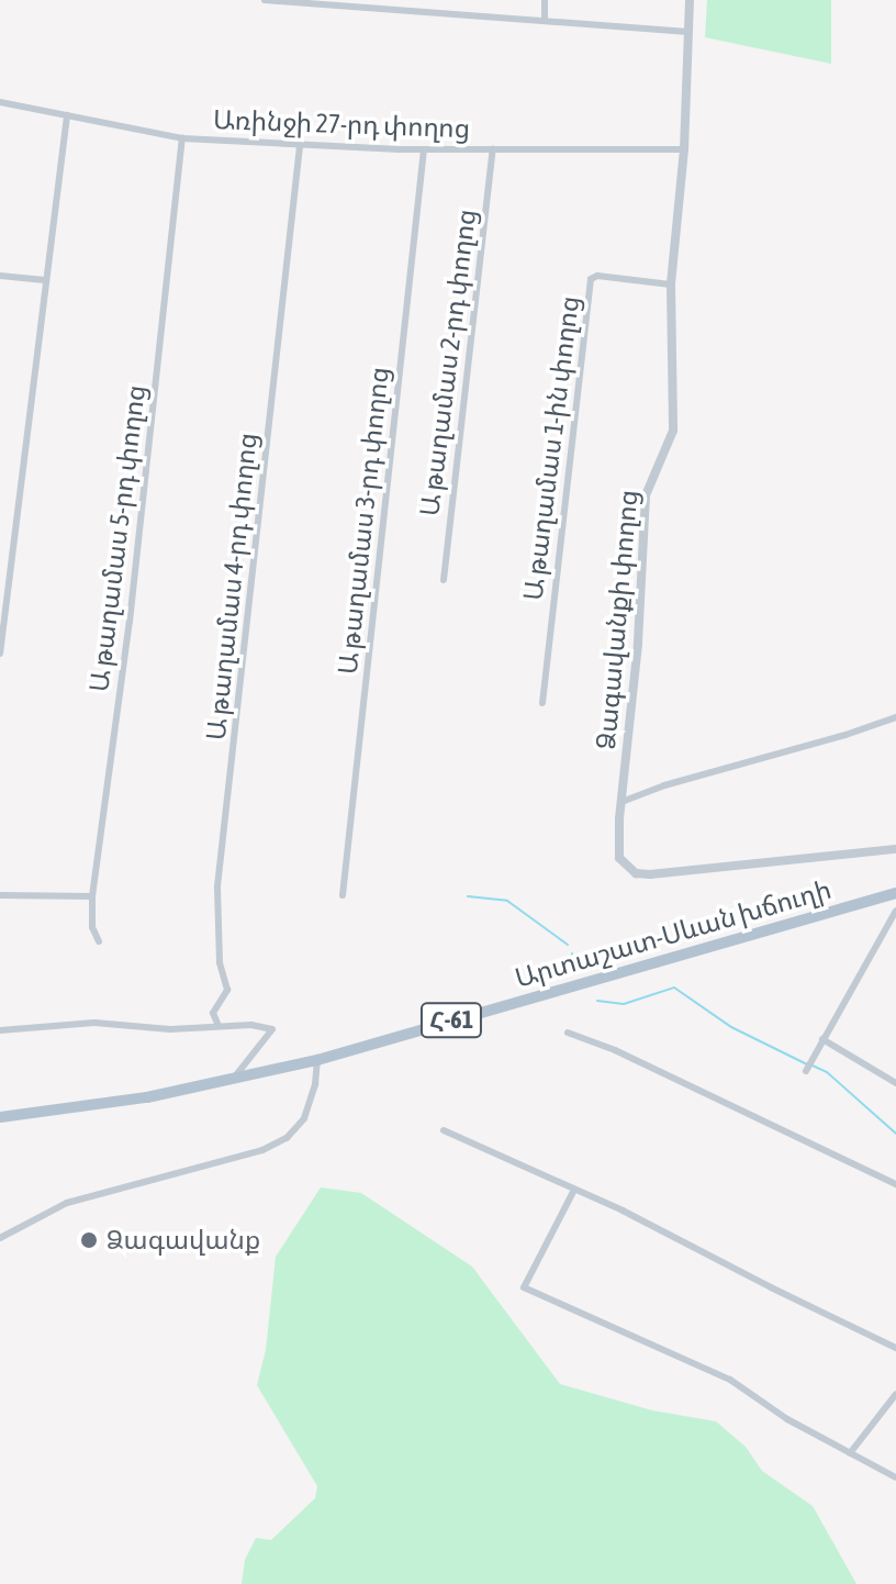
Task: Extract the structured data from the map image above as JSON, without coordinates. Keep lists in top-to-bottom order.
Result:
{
  "streets": {
    "main road": ["Արտաշատ-Սևան խճուղի", "Հ-61"],
    "street": [
      "Առինջի 27-րդ փողոց",
      "Ա թաղամաս 2-րդ փողոց",
      "Ա թաղամաս 1-ին փողոց",
      "Ա թաղամաս 3-րդ փողոց",
      "Ա թաղամաս 5-րդ փողոց",
      "Ա թաղամաս 4-րդ փողոց",
      "Ձագավանքի փողոց"
    ]
  },
  "crossings": [
    ["Առինջի 27-րդ փողոց", "Ա թաղամաս 2-րդ փողոց"],
    ["Առինջի 27-րդ փողոց", "Ա թաղամաս 3-րդ փողոց"],
    ["Առինջի 27-րդ փողոց", "Ա թաղամաս 5-րդ փողոց"],
    ["Առինջի 27-րդ փողոց", "Ա թաղամաս 4-րդ փողոց"],
    ["Առինջի 27-րդ փողոց", "Ձագավանքի փողոց"],
    ["Ա թաղամաս 1-ին փողոց", "Ձագավանքի փողոց"]
  ],
  "places": ["Ձագավանք"]
}
